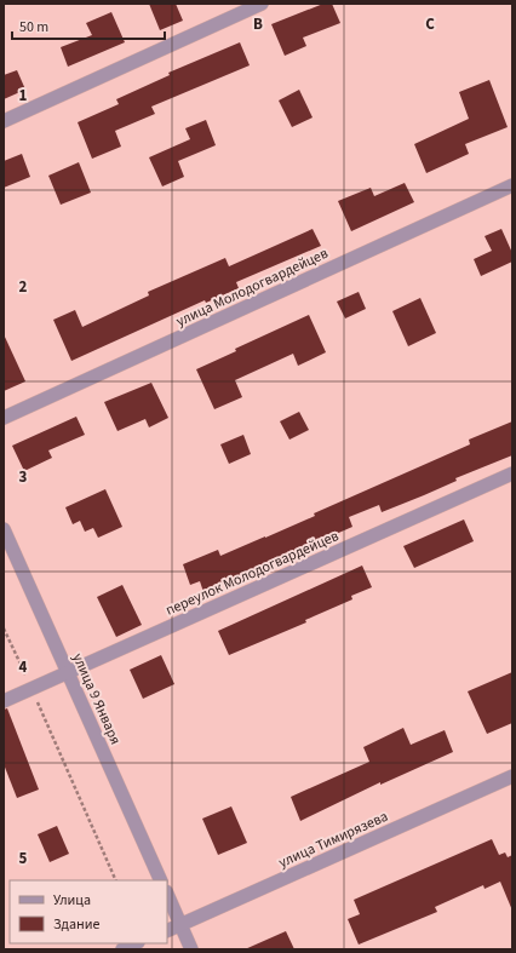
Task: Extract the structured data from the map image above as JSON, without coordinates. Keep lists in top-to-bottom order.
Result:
{
  "streets": {
    "street": [
      "улица Молодогвардейцев",
      "переулок Молодогвардейцев",
      "улица 9 Января",
      "улица Тимирязева"
    ]
  },
  "crossings": [
    ["переулок Молодогвардейцев", "улица 9 Января"]
  ],
  "legend": ["Улица", "Здание"],
  "scale_bar": "50 m",
  "grid": {
    "columns": ["B", "C"],
    "rows": [
      "1",
      "2",
      "3",
      "4",
      "5"
    ]
  }
}
